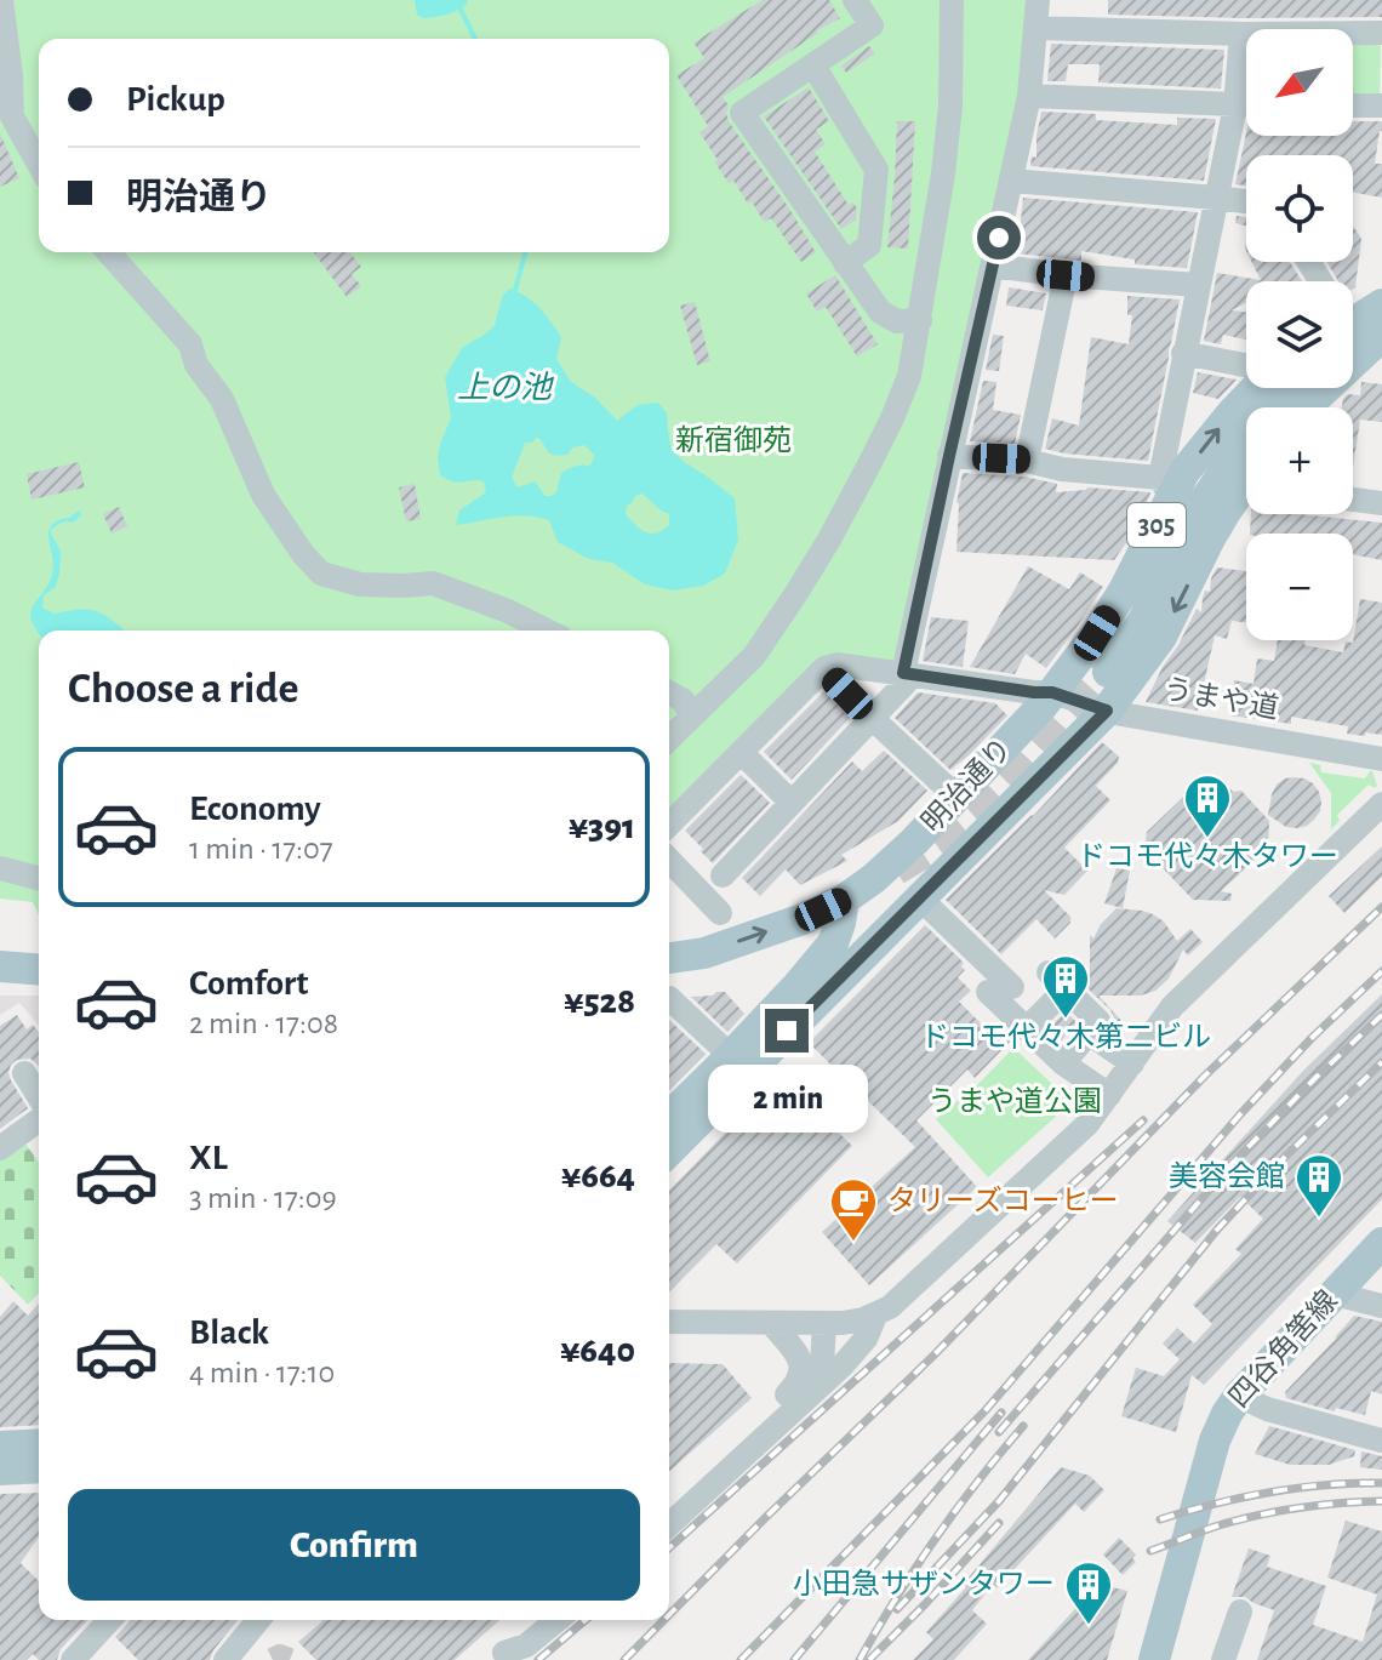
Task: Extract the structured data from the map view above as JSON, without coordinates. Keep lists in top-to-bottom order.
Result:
{
  "streets": {
    "main road": ["305", "明治通り", "四谷角筈線"],
    "street": ["うまや道"]
  },
  "crossings": [
    ["305", "明治通り"],
    ["うまや道", "明治通り"]
  ],
  "water": ["上の池"],
  "parks": ["新宿御苑", "うまや道公園"],
  "places": {
    "building": [
      "ドコモ代々木タワー",
      "ドコモ代々木第二ビル",
      "美容会館",
      "小田急サザンタワー"
    ],
    "cafe": ["タリーズコーヒー"]
  },
  "north": "bottom left",
  "page": {
    "map_buttons": ["+", "−"],
    "banner": ["Pickup", "明治通り"],
    "heading": "Choose a ride",
    "list": [
      {
        "name": "Economy",
        "note": "1 min · 17:07",
        "value": "¥391"
      },
      {
        "name": "Comfort",
        "note": "2 min · 17:08",
        "value": "¥528"
      },
      {
        "name": "XL",
        "note": "3 min · 17:09",
        "value": "¥664"
      },
      {
        "name": "Black",
        "note": "4 min · 17:10",
        "value": "¥640"
      }
    ],
    "bubble": "2 min",
    "buttons": "Confirm"
  }
}
